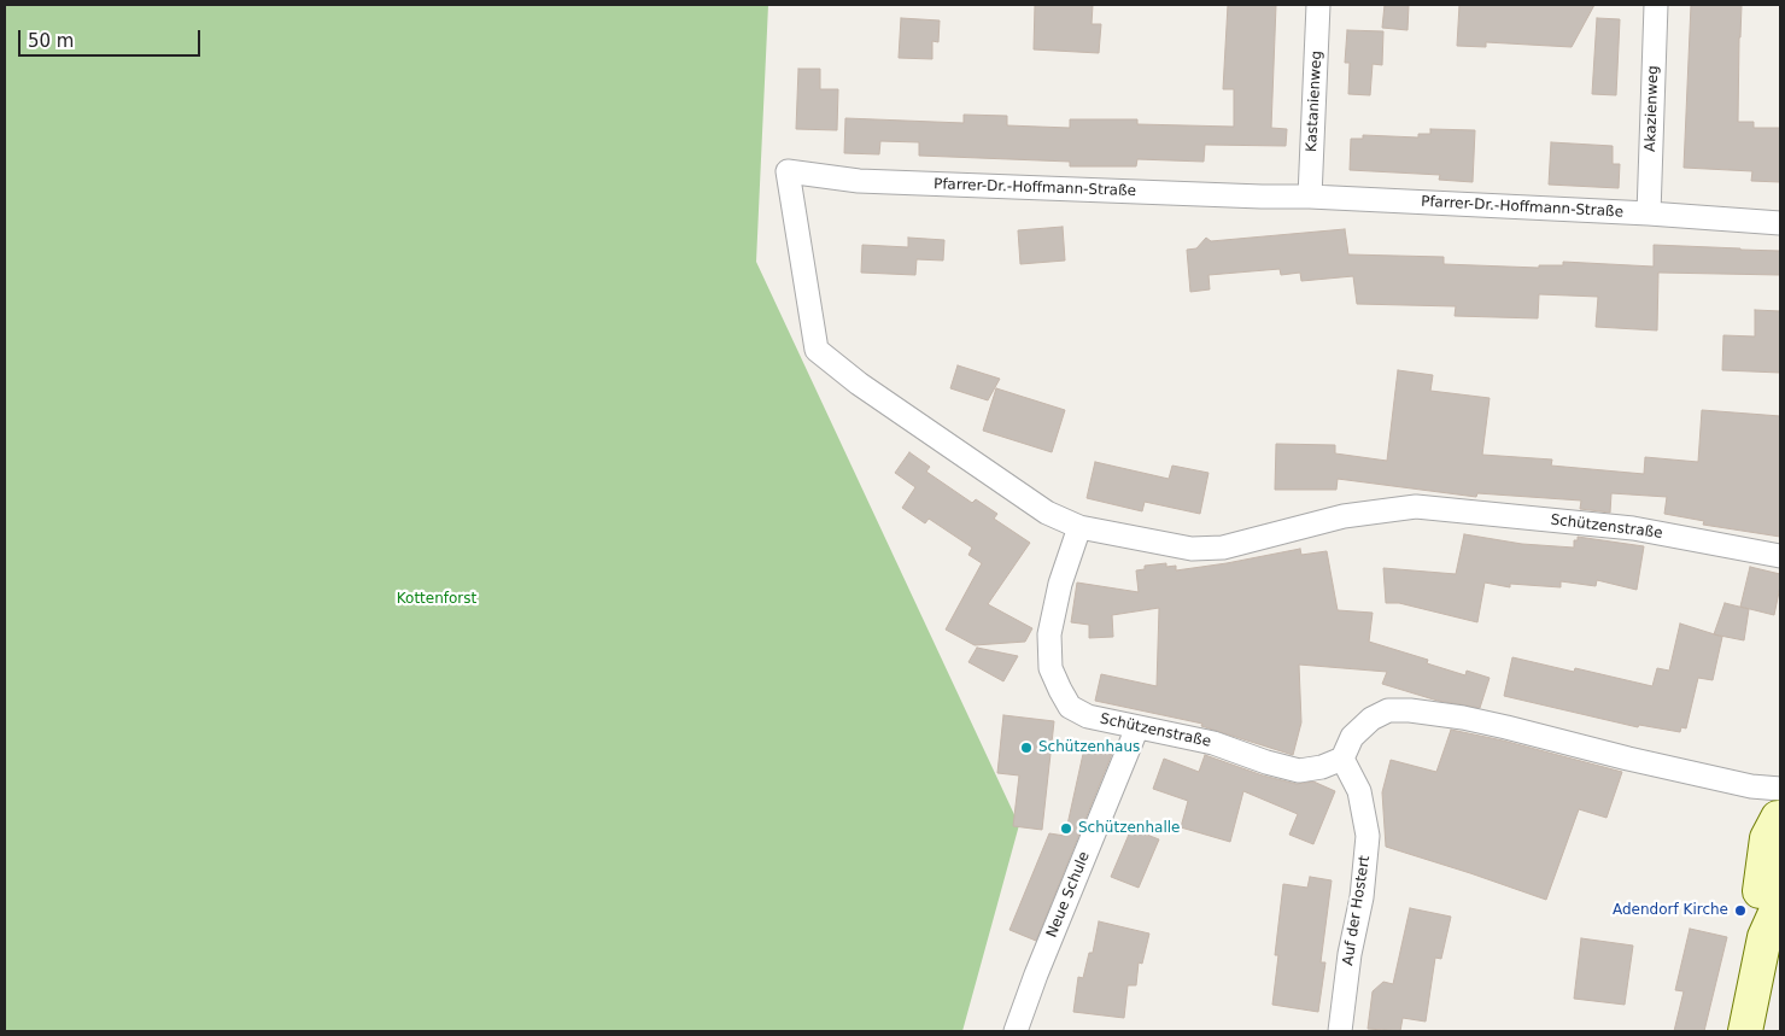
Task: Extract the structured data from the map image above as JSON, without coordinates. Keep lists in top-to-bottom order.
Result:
{
  "streets": {
    "street": [
      "Kastanienweg",
      "Akazienweg",
      "Pfarrer-Dr.-Hoffmann-Straße",
      "Schützenstraße",
      "Neue Schule",
      "Auf der Hostert"
    ]
  },
  "crossings": [
    ["Kastanienweg", "Pfarrer-Dr.-Hoffmann-Straße"],
    ["Akazienweg", "Pfarrer-Dr.-Hoffmann-Straße"],
    ["Pfarrer-Dr.-Hoffmann-Straße", "Schützenstraße"],
    ["Schützenstraße", "Neue Schule"],
    ["Schützenstraße", "Auf der Hostert"]
  ],
  "parks": ["Kottenforst"],
  "places": ["Schützenhaus", "Schützenhalle", "Adendorf Kirche"],
  "scale_bar": "50 m"
}
